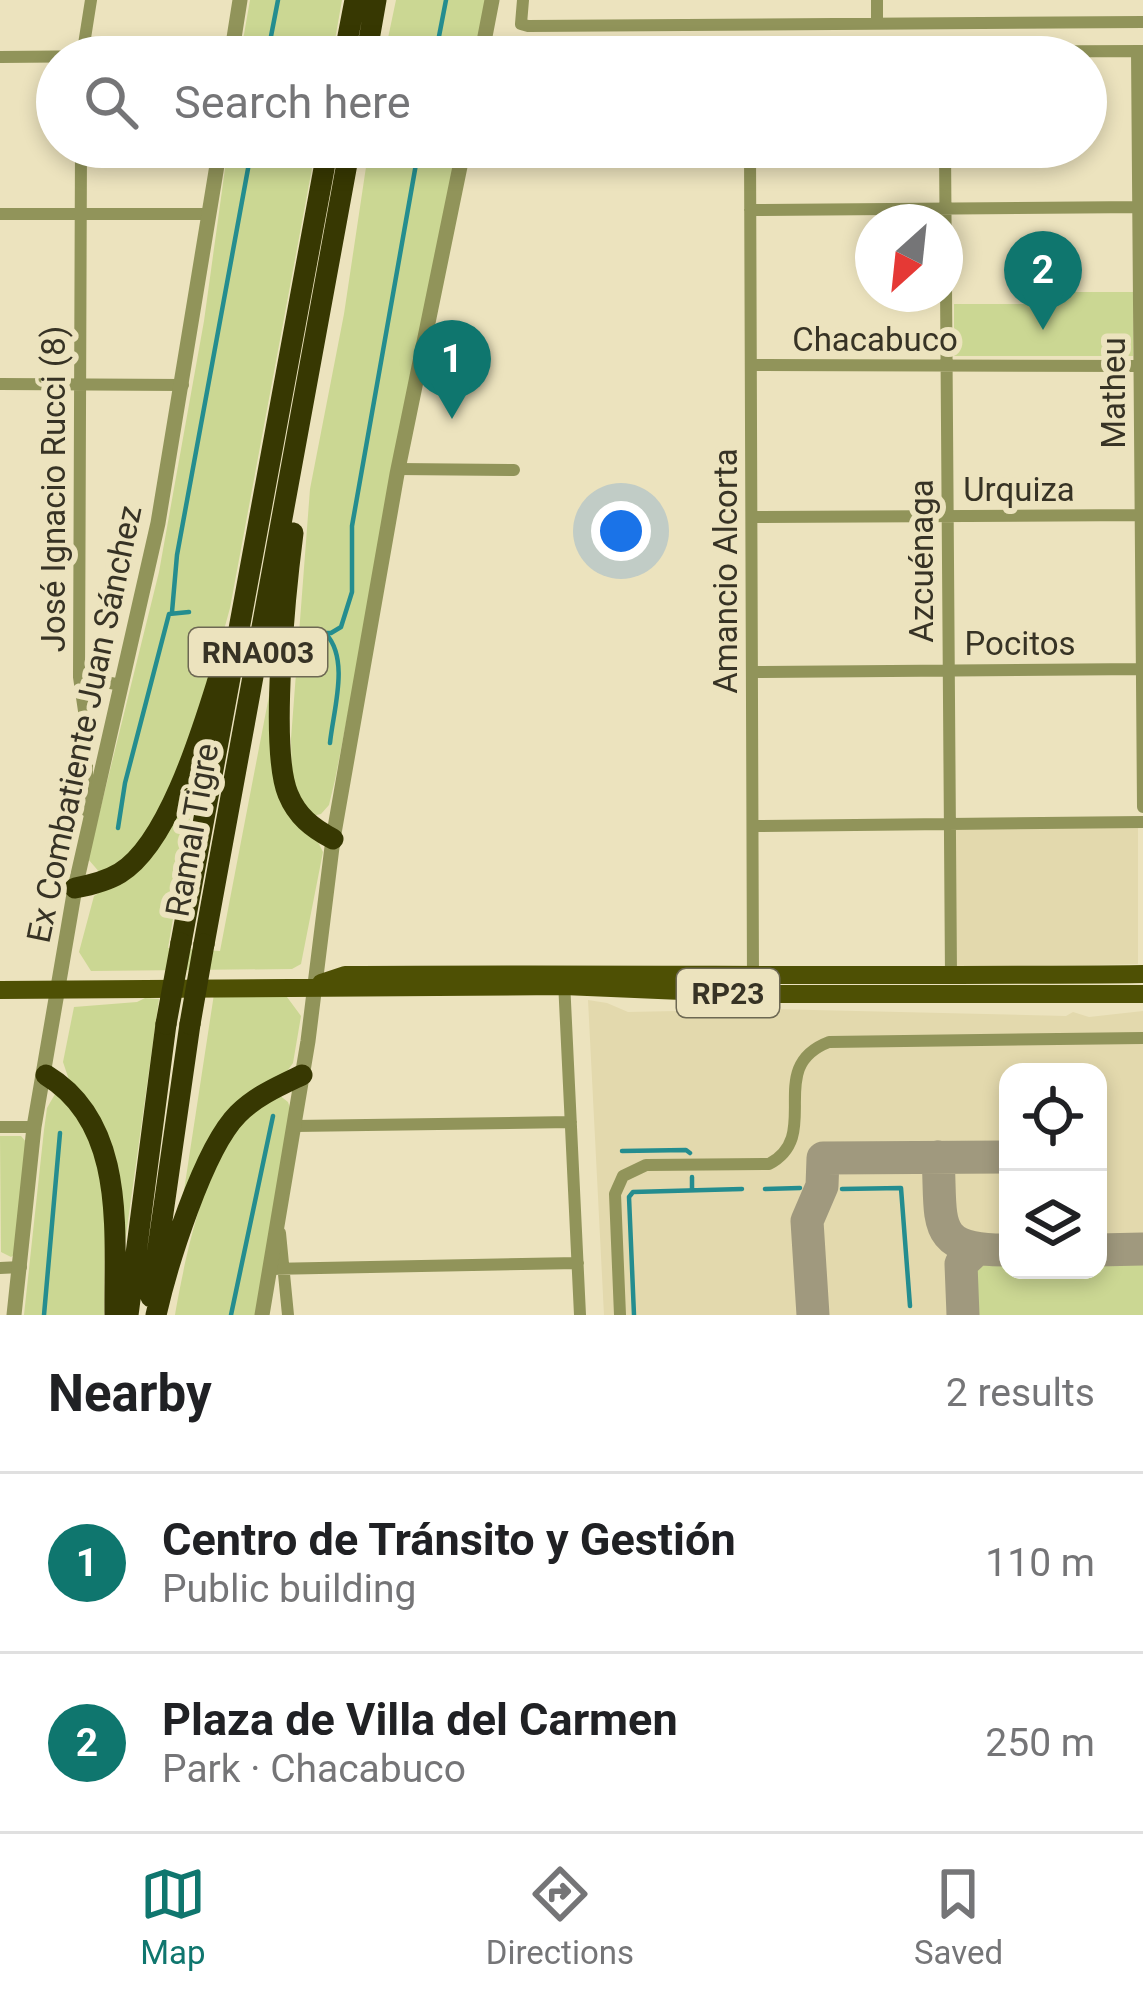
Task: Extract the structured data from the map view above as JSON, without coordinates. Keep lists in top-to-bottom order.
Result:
{
  "streets": {
    "highway": ["RNA003", "Ramal Tigre"],
    "main road": ["RP23"],
    "street": [
      "Chacabuco",
      "Matheu",
      "José Ignacio Rucci (8)",
      "Urquiza",
      "Azcuénaga",
      "Amancio Alcorta",
      "Pocitos",
      "Ex Combatiente Juan Sánchez"
    ]
  },
  "crossings": [
    ["Chacabuco", "Matheu"],
    ["Chacabuco", "Azcuénaga"],
    ["Chacabuco", "Amancio Alcorta"],
    ["Matheu", "Urquiza"],
    ["Matheu", "Pocitos"],
    ["José Ignacio Rucci (8)", "Ex Combatiente Juan Sánchez"],
    ["Urquiza", "Azcuénaga"],
    ["Urquiza", "Amancio Alcorta"],
    ["Azcuénaga", "Pocitos"],
    ["Azcuénaga", "RP23"],
    ["Amancio Alcorta", "Pocitos"],
    ["Amancio Alcorta", "RP23"],
    ["RNA003", "Ramal Tigre"],
    ["Ex Combatiente Juan Sánchez", "RP23"]
  ],
  "north": "bottom left",
  "page": {
    "search": "Search here",
    "pins": ["2", "1"],
    "heading": ["Nearby", "2 results"],
    "list": [
      {
        "mark": "1",
        "name": "Centro de Tránsito y Gestión",
        "note": "Public building",
        "value": "110 m"
      },
      {
        "mark": "2",
        "name": "Plaza de Villa del Carmen",
        "note": "Park · Chacabuco",
        "value": "250 m"
      }
    ],
    "nav": ["Map", "Directions", "Saved"]
  }
}
